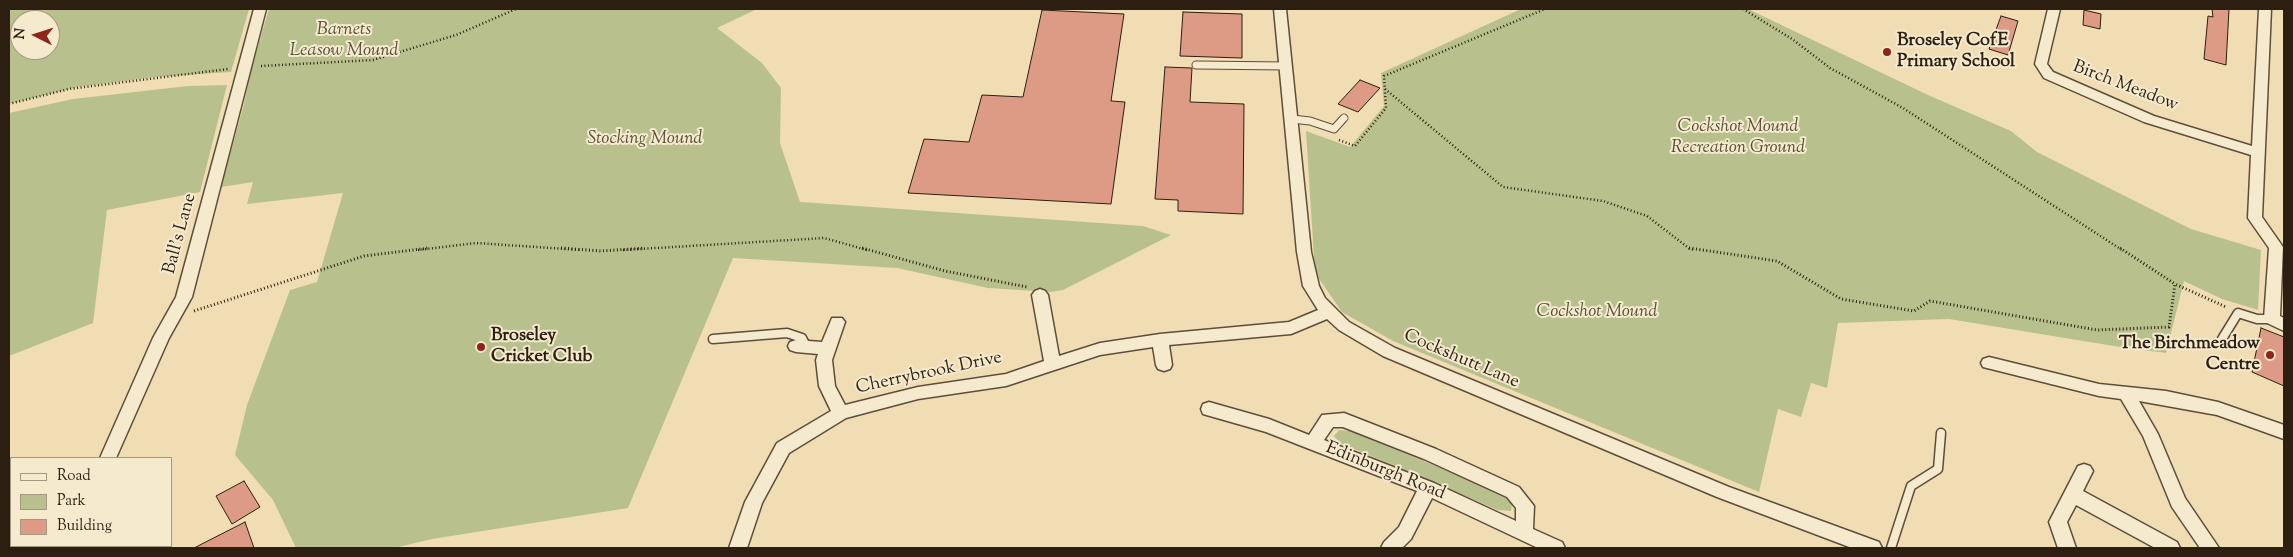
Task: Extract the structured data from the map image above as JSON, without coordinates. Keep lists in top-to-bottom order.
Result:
{
  "streets": {
    "street": [
      "Birch Meadow",
      "Ball's Lane",
      "Cockshutt Lane",
      "Cherrybrook Drive",
      "Edinburgh Road"
    ]
  },
  "crossings": [
    ["Cockshutt Lane", "Cherrybrook Drive"]
  ],
  "parks": [
    "Barnets Leasow Mound",
    "Cockshot Mound Recreation Ground",
    "Stocking Mound",
    "Cockshot Mound"
  ],
  "places": ["Broseley CofE Primary School", "Broseley Cricket Club", "The Birchmeadow Centre"],
  "legend": ["Road", "Park", "Building"],
  "north": "left"
}
